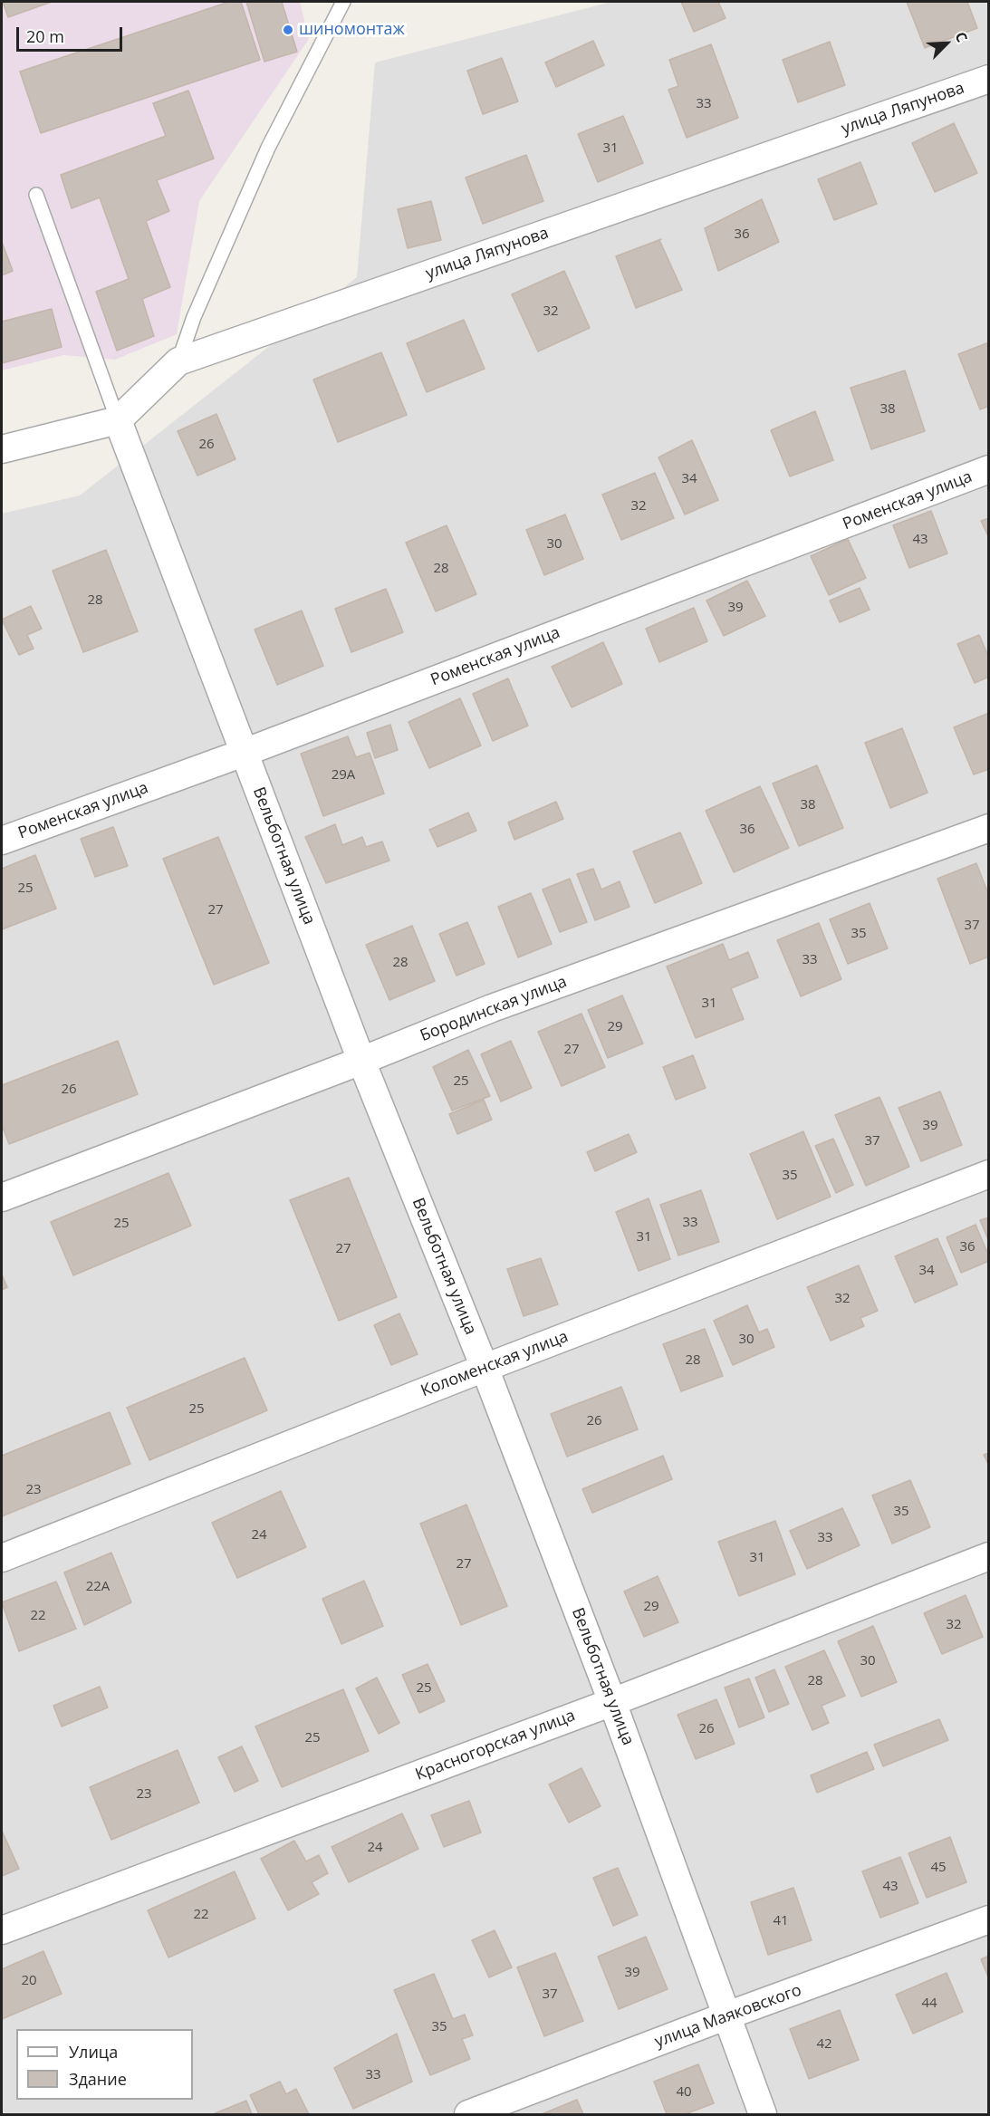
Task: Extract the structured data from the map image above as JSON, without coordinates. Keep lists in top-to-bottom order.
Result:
{
  "streets": {
    "street": [
      "улица Ляпунова",
      "Роменская улица",
      "Вельботная улица",
      "Бородинская улица",
      "Коломенская улица",
      "Красногорская улица",
      "улица Маяковского"
    ]
  },
  "crossings": [
    ["улица Ляпунова", "Вельботная улица"],
    ["Роменская улица", "Вельботная улица"],
    ["Вельботная улица", "Бородинская улица"],
    ["Вельботная улица", "Коломенская улица"],
    ["Вельботная улица", "Красногорская улица"],
    ["Вельботная улица", "улица Маяковского"]
  ],
  "places": ["шиномонтаж"],
  "house_numbers": [
    "33",
    "31",
    "36",
    "32",
    "38",
    "26",
    "34",
    "32",
    "43",
    "30",
    "28",
    "28",
    "39",
    "29А",
    "38",
    "36",
    "25",
    "27",
    "37",
    "35",
    "33",
    "28",
    "31",
    "29",
    "27",
    "25",
    "26",
    "39",
    "37",
    "35",
    "33",
    "25",
    "31",
    "36",
    "27",
    "34",
    "32",
    "30",
    "28",
    "25",
    "26",
    "23",
    "35",
    "24",
    "33",
    "31",
    "27",
    "22А",
    "29",
    "22",
    "32",
    "30",
    "28",
    "25",
    "26",
    "25",
    "23",
    "24",
    "45",
    "43",
    "22",
    "41",
    "39",
    "20",
    "37",
    "44",
    "35",
    "42",
    "33",
    "40"
  ],
  "legend": ["Улица", "Здание"],
  "scale_bar": "20 m",
  "north": "top right"
}
